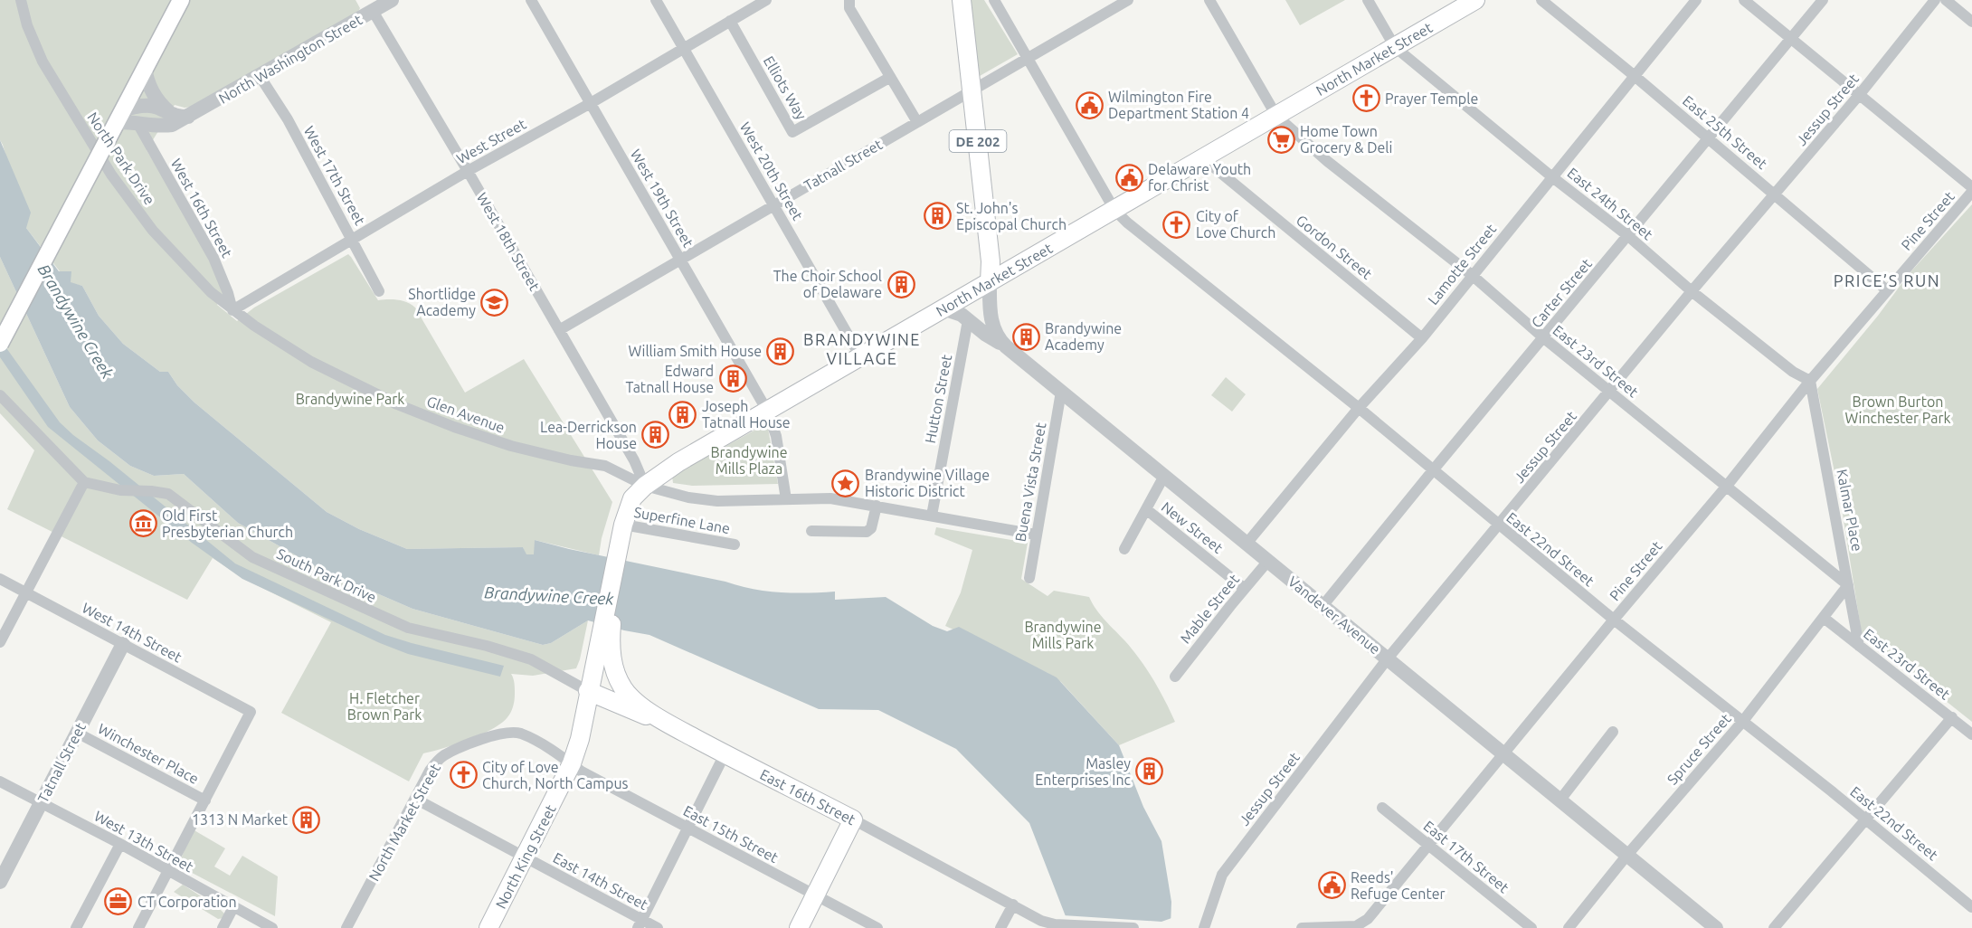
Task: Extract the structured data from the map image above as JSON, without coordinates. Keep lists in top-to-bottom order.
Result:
{
  "streets": {
    "main road": [
      "North Market Street",
      "DE 202",
      "East 16th Street",
      "North King Street"
    ],
    "street": [
      "North Washington Street",
      "Elliots Way",
      "Jessup Street",
      "East 25th Street",
      "West Street",
      "North Park Drive",
      "Tatnall Street",
      "West 20th Street",
      "West 17th Street",
      "West 19th Street",
      "East 24th Street",
      "West 16th Street",
      "Pine Street",
      "West 18th Street",
      "Gordon Street",
      "Lamotte Street",
      "Carter Street",
      "East 23rd Street",
      "Hutton Street",
      "Glen Avenue",
      "Buena Vista Street",
      "Kalmar Place",
      "Superfine Lane",
      "New Street",
      "East 22nd Street",
      "South Park Drive",
      "Mable Street",
      "Vandever Avenue",
      "West 14th Street",
      "Spruce Street",
      "Winchester Place",
      "East 15th Street",
      "West 13th Street",
      "East 17th Street",
      "East 14th Street"
    ]
  },
  "crossings": [
    ["North Washington Street", "West 17th Street"],
    ["North Washington Street", "West 16th Street"],
    ["North Washington Street", "West 18th Street"],
    ["North Market Street", "DE 202"],
    ["North Market Street", "West 20th Street"],
    ["North Market Street", "West 19th Street"],
    ["North Market Street", "East 24th Street"],
    ["North Market Street", "West 18th Street"],
    ["North Market Street", "Gordon Street"],
    ["North Market Street", "East 23rd Street"],
    ["North Market Street", "Glen Avenue"],
    ["North Market Street", "Superfine Lane"],
    ["North Market Street", "East 22nd Street"],
    ["North Market Street", "South Park Drive"],
    ["North Market Street", "Vandever Avenue"],
    ["North Market Street", "East 16th Street"],
    ["North Market Street", "East 15th Street"],
    ["North Market Street", "North King Street"],
    ["North Market Street", "East 14th Street"],
    ["Elliots Way", "West Street"],
    ["Jessup Street", "East 25th Street"],
    ["Jessup Street", "East 24th Street"],
    ["Jessup Street", "East 23rd Street"],
    ["Jessup Street", "East 22nd Street"],
    ["Jessup Street", "Vandever Avenue"],
    ["East 25th Street", "Pine Street"],
    ["East 25th Street", "Lamotte Street"],
    ["East 25th Street", "Carter Street"],
    ["West Street", "North Park Drive"],
    ["West Street", "West 20th Street"],
    ["West Street", "West 17th Street"],
    ["West Street", "West 19th Street"],
    ["West Street", "West 16th Street"],
    ["West Street", "West 18th Street"],
    ["West Street", "Glen Avenue"],
    ["DE 202", "Tatnall Street"],
    ["DE 202", "Vandever Avenue"],
    ["North Park Drive", "West 16th Street"],
    ["North Park Drive", "Glen Avenue"],
    ["Tatnall Street", "West 20th Street"],
    ["Tatnall Street", "West 19th Street"],
    ["Tatnall Street", "West 18th Street"],
    ["Tatnall Street", "East 22nd Street"],
    ["Tatnall Street", "West 14th Street"],
    ["Tatnall Street", "Winchester Place"],
    ["Tatnall Street", "West 13th Street"],
    ["West 19th Street", "Glen Avenue"],
    ["East 24th Street", "Pine Street"],
    ["East 24th Street", "Lamotte Street"],
    ["East 24th Street", "Carter Street"],
    ["East 24th Street", "Kalmar Place"],
    ["West 16th Street", "Glen Avenue"],
    ["Pine Street", "East 23rd Street"],
    ["Pine Street", "Kalmar Place"],
    ["Pine Street", "East 22nd Street"],
    ["Pine Street", "Vandever Avenue"],
    ["Pine Street", "East 17th Street"],
    ["West 18th Street", "Glen Avenue"],
    ["Gordon Street", "Lamotte Street"],
    ["Lamotte Street", "East 23rd Street"],
    ["Lamotte Street", "East 22nd Street"],
    ["Lamotte Street", "Vandever Avenue"],
    ["Carter Street", "East 23rd Street"],
    ["Carter Street", "East 22nd Street"],
    ["Carter Street", "Vandever Avenue"],
    ["East 23rd Street", "Kalmar Place"],
    ["East 23rd Street", "Spruce Street"],
    ["Hutton Street", "Glen Avenue"],
    ["Glen Avenue", "Buena Vista Street"],
    ["Buena Vista Street", "Vandever Avenue"],
    ["Kalmar Place", "Spruce Street"],
    ["New Street", "Mable Street"],
    ["East 22nd Street", "Spruce Street"],
    ["South Park Drive", "North King Street"],
    ["Mable Street", "Vandever Avenue"],
    ["Vandever Avenue", "Spruce Street"],
    ["West 14th Street", "Winchester Place"],
    ["East 15th Street", "North King Street"],
    ["North King Street", "East 14th Street"]
  ],
  "districts": ["PRICE’S RUN", "BRANDYWINE VILLAGE"],
  "water": ["Brandywine Creek"],
  "parks": [
    "Brandywine Park",
    "Brown Burton Winchester Park",
    "Brandywine Mills Plaza",
    "Brandywine Mills Park",
    "H. Fletcher Brown Park"
  ],
  "places": {
    "church": ["Prayer Temple", "City of Love Church", "City of Love Church, North Campus"],
    "public building": ["Wilmington Fire Department Station 4", "Delaware Youth for Christ", "Reeds' Refuge Center"],
    "supermarket": ["Home Town Grocery & Deli"],
    "building": [
      "St. John's Episcopal Church",
      "The Choir School of Delaware",
      "Brandywine Academy",
      "William Smith House",
      "Edward Tatnall House",
      "Joseph Tatnall House",
      "Lea-Derrickson House",
      "Masley Enterprises Inc",
      "1313 N Market"
    ],
    "school or university": ["Shortlidge Academy"],
    "place": ["Brandywine Village Historic District"],
    "museum": ["Old First Presbyterian Church"],
    "office": ["CT Corporation"]
  }
}
